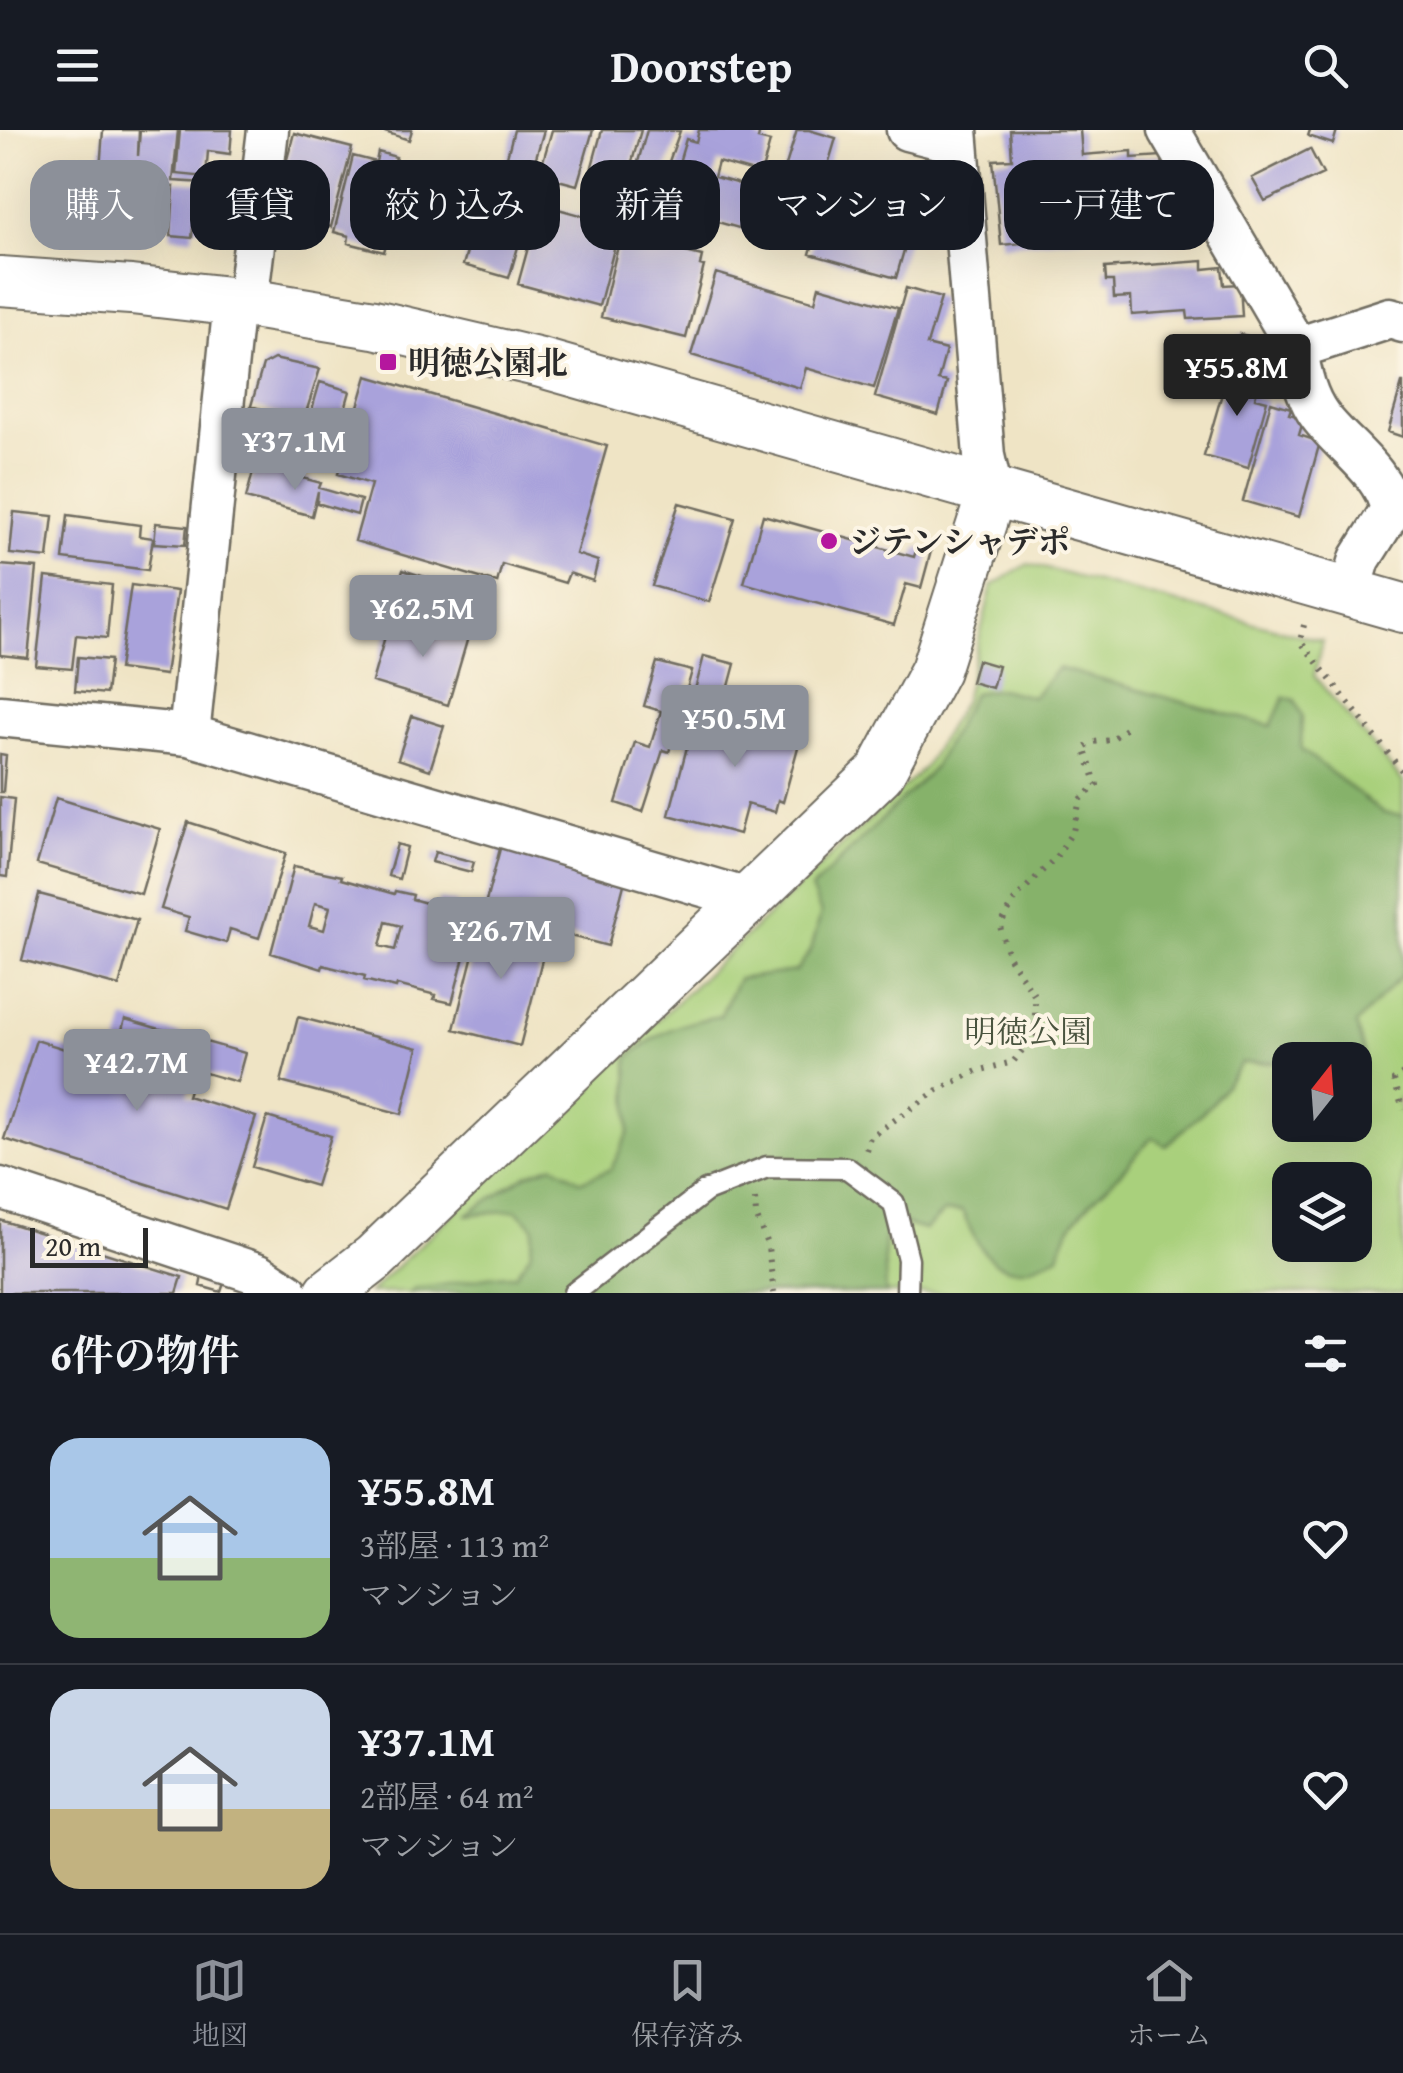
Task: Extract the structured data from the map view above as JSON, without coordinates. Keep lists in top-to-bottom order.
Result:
{
  "parks": ["明徳公園"],
  "places": {
    "transit": ["明徳公園北"],
    "other": ["ジテンシャデポ"]
  },
  "scale_bar": "20 m",
  "north": "top",
  "page": {
    "header": "Doorstep",
    "chip": [
      "購入",
      "賃貸",
      "絞り込み",
      "新着",
      "マンション",
      "一戸建て"
    ],
    "price": [
      "¥55.8M",
      "¥37.1M",
      "¥62.5M",
      "¥50.5M",
      "¥26.7M",
      "¥42.7M"
    ],
    "scale": "20 m",
    "heading": "6件の物件",
    "list": [
      {
        "name": "¥55.8M",
        "note": "3部屋 · 113 m² · マンション"
      },
      {
        "name": "¥37.1M",
        "note": "2部屋 · 64 m² · マンション"
      }
    ],
    "tabs": ["地図", "保存済み", "ホーム"]
  }
}
